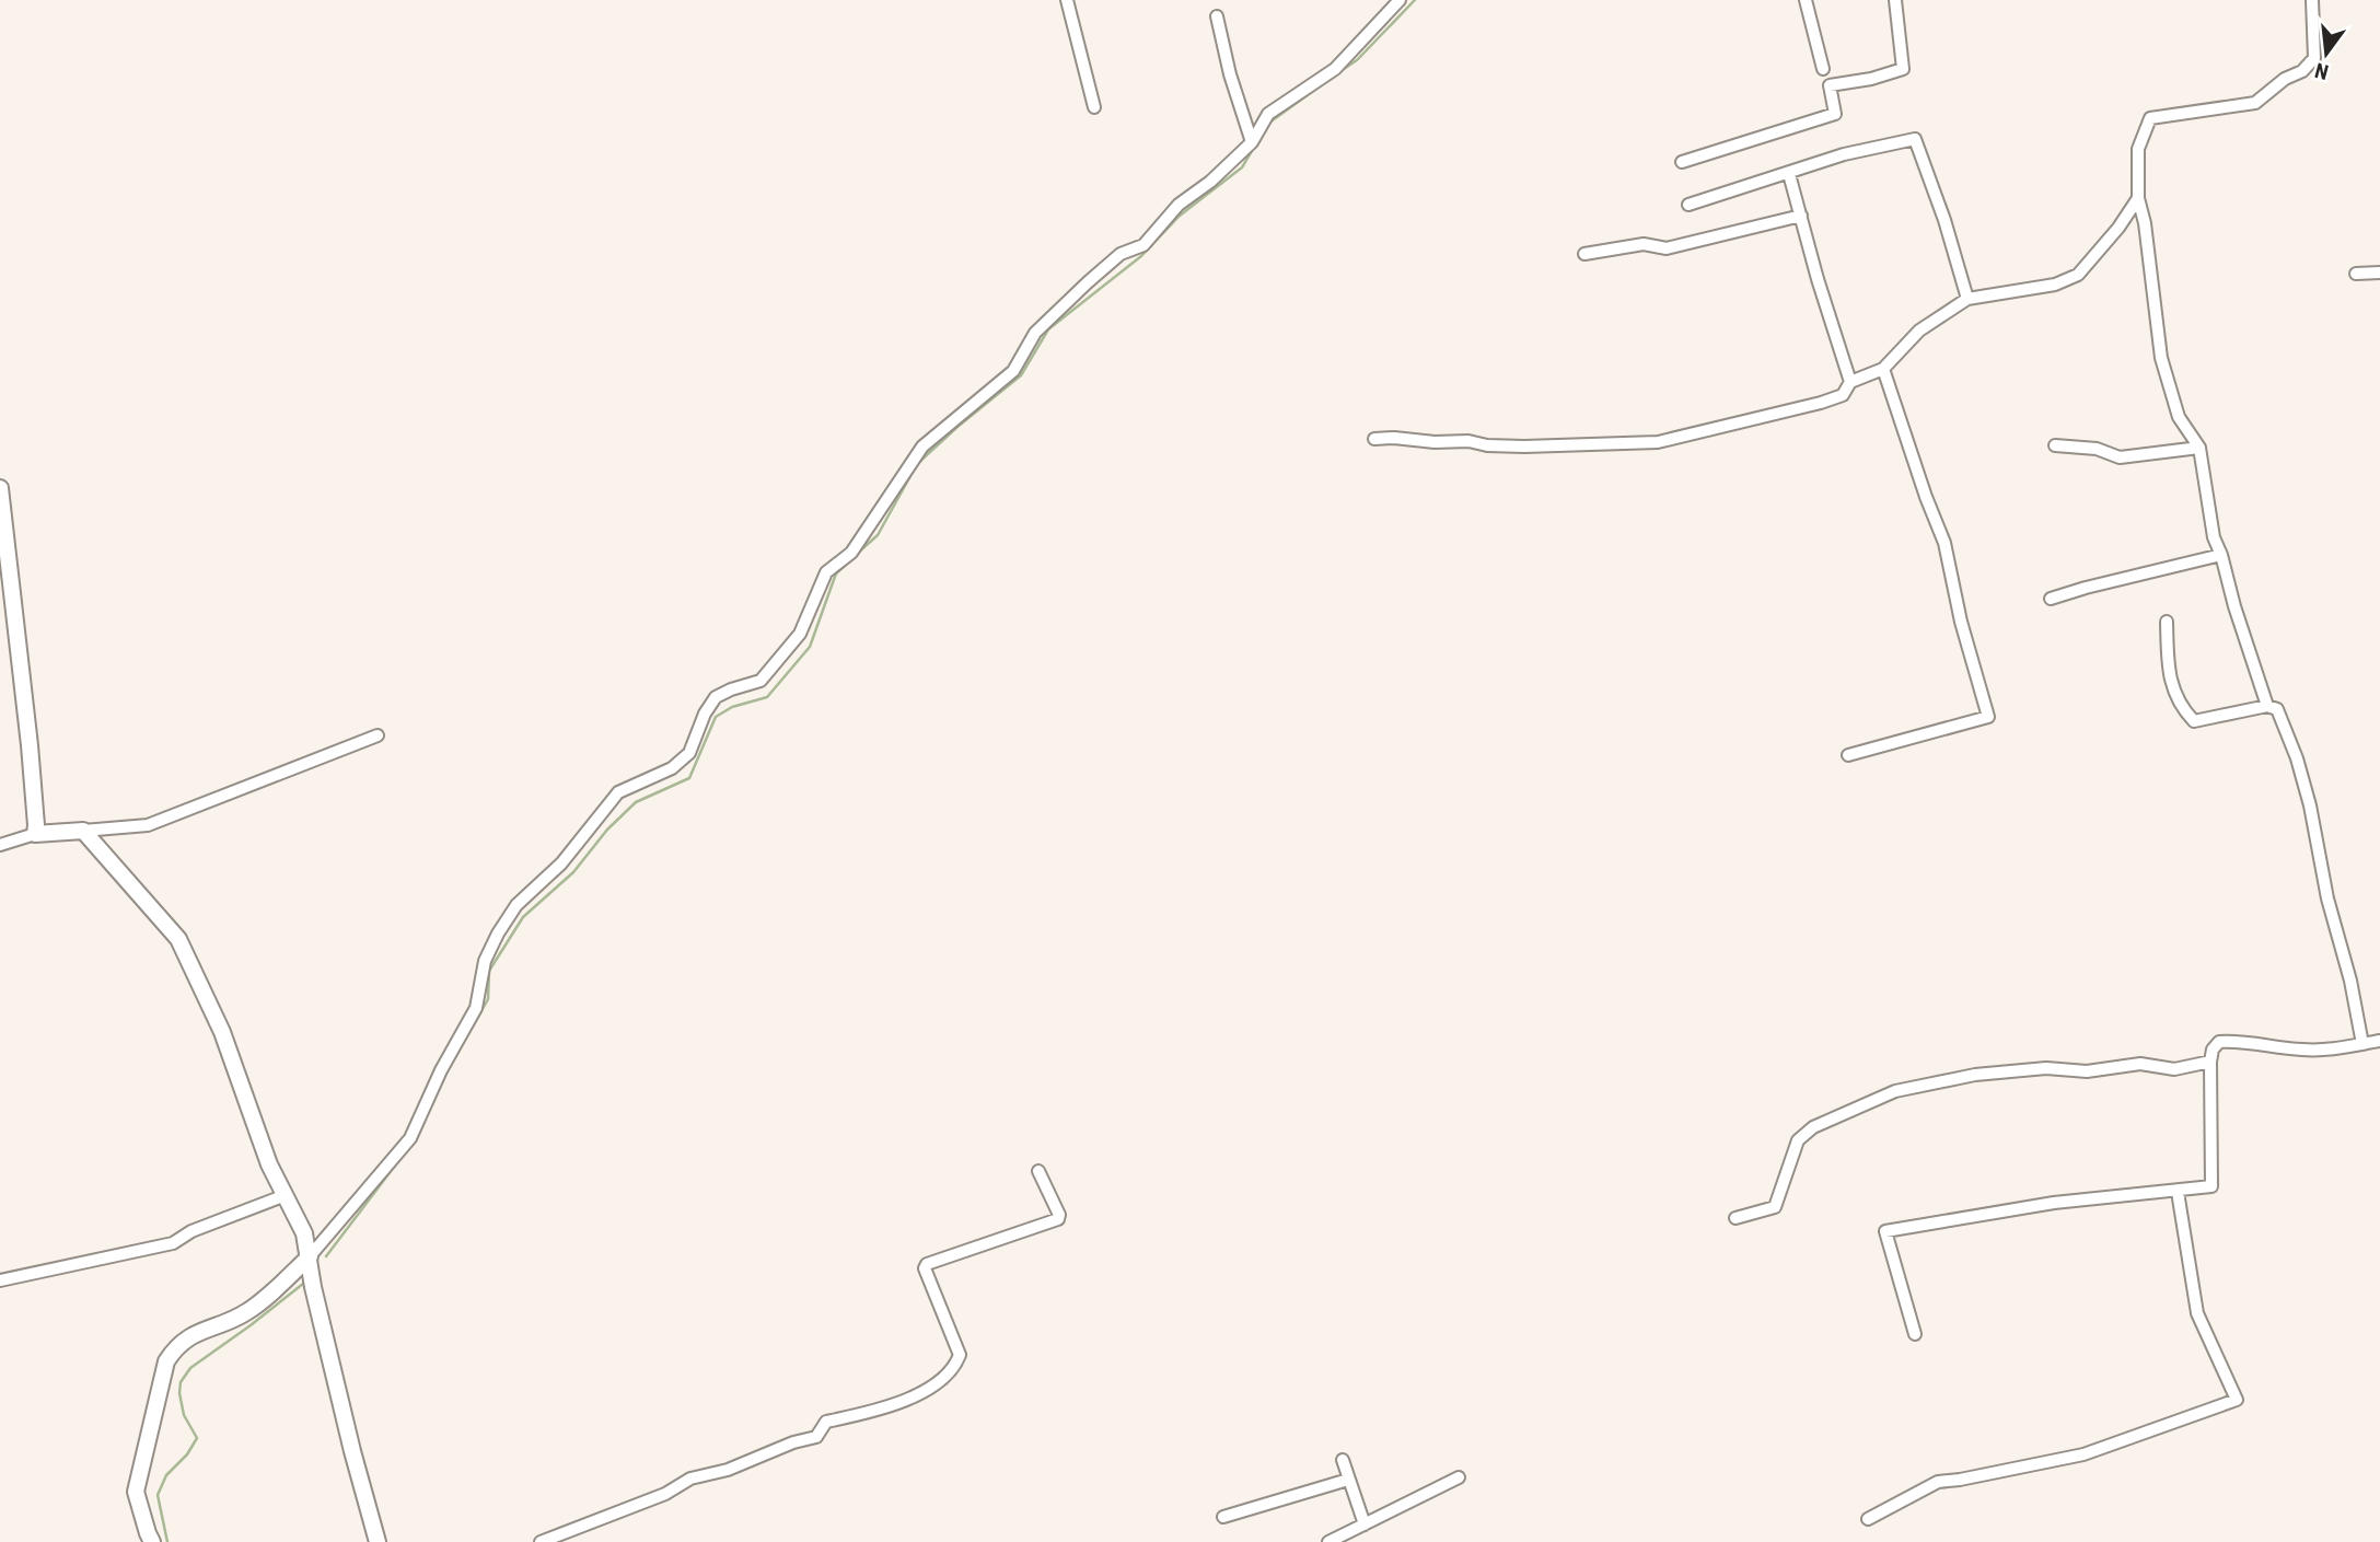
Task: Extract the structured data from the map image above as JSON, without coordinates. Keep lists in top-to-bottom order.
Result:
{
  "north": "bottom"
}
